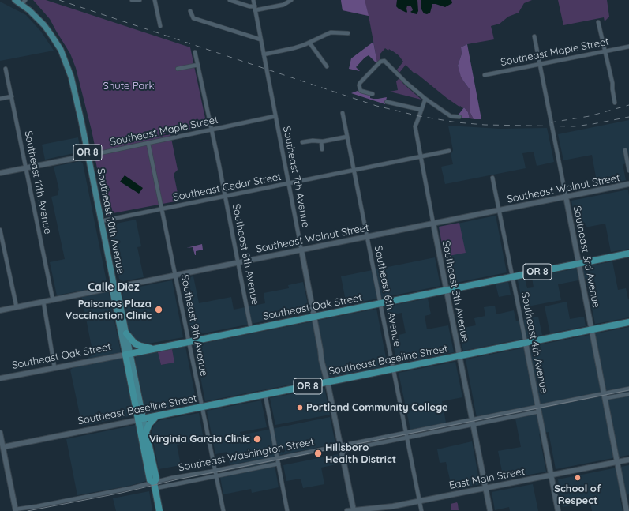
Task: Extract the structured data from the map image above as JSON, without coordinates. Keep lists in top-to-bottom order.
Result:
{
  "streets": {
    "highway": [
      "OR 8",
      "Southeast 10th Avenue",
      "Southeast Oak Street",
      "Southeast Baseline Street"
    ],
    "street": [
      "Southeast Maple Street",
      "Southeast 7th Avenue",
      "Southeast 11th Avenue",
      "Southeast Cedar Street",
      "Southeast Walnut Street",
      "Southeast 8th Avenue",
      "Southeast 3rd Avenue",
      "Southeast 5th Avenue",
      "Southeast 6th Avenue",
      "Southeast 9th Avenue",
      "Southeast 4th Avenue",
      "Southeast Washington Street",
      "East Main Street"
    ]
  },
  "crossings": [
    ["Southeast Maple Street", "Southeast 7th Avenue"],
    ["Southeast Maple Street", "Southeast 11th Avenue"],
    ["Southeast Maple Street", "Southeast 10th Avenue"],
    ["Southeast Maple Street", "Southeast 8th Avenue"],
    ["Southeast Maple Street", "Southeast 3rd Avenue"],
    ["Southeast Maple Street", "Southeast 9th Avenue"],
    ["OR 8", "Southeast 10th Avenue"],
    ["OR 8", "Southeast Oak Street"],
    ["Southeast 7th Avenue", "Southeast Cedar Street"],
    ["Southeast 7th Avenue", "Southeast Walnut Street"],
    ["Southeast 7th Avenue", "Southeast Oak Street"],
    ["Southeast 7th Avenue", "Southeast Baseline Street"],
    ["Southeast 7th Avenue", "Southeast Washington Street"],
    ["Southeast 7th Avenue", "East Main Street"],
    ["Southeast 11th Avenue", "Southeast Walnut Street"],
    ["Southeast Cedar Street", "Southeast 10th Avenue"],
    ["Southeast Cedar Street", "Southeast 8th Avenue"],
    ["Southeast Cedar Street", "Southeast 5th Avenue"],
    ["Southeast Cedar Street", "Southeast 6th Avenue"],
    ["Southeast Cedar Street", "Southeast 9th Avenue"],
    ["Southeast Walnut Street", "Southeast 10th Avenue"],
    ["Southeast Walnut Street", "Southeast 8th Avenue"],
    ["Southeast Walnut Street", "Southeast 3rd Avenue"],
    ["Southeast Walnut Street", "Southeast 5th Avenue"],
    ["Southeast Walnut Street", "Southeast 6th Avenue"],
    ["Southeast Walnut Street", "Southeast 9th Avenue"],
    ["Southeast Walnut Street", "Southeast 4th Avenue"],
    ["Southeast 10th Avenue", "Southeast Oak Street"],
    ["Southeast 10th Avenue", "Southeast Baseline Street"],
    ["Southeast 10th Avenue", "Southeast Washington Street"],
    ["Southeast 8th Avenue", "Southeast Oak Street"],
    ["Southeast 3rd Avenue", "Southeast Oak Street"],
    ["Southeast 3rd Avenue", "Southeast Baseline Street"],
    ["Southeast 3rd Avenue", "Southeast Washington Street"],
    ["Southeast 3rd Avenue", "East Main Street"],
    ["Southeast 5th Avenue", "Southeast Oak Street"],
    ["Southeast 5th Avenue", "Southeast Baseline Street"],
    ["Southeast 5th Avenue", "Southeast Washington Street"],
    ["Southeast 5th Avenue", "East Main Street"],
    ["Southeast 6th Avenue", "Southeast Oak Street"],
    ["Southeast 6th Avenue", "Southeast Baseline Street"],
    ["Southeast 6th Avenue", "Southeast Washington Street"],
    ["Southeast 6th Avenue", "East Main Street"],
    ["Southeast Oak Street", "Southeast 9th Avenue"],
    ["Southeast Oak Street", "Southeast 4th Avenue"],
    ["Southeast 9th Avenue", "Southeast Baseline Street"],
    ["Southeast 9th Avenue", "Southeast Washington Street"],
    ["Southeast 4th Avenue", "Southeast Baseline Street"],
    ["Southeast 4th Avenue", "Southeast Washington Street"],
    ["Southeast 4th Avenue", "East Main Street"]
  ],
  "districts": ["Calle Diez"],
  "parks": ["Shute Park"],
  "places": [
    "Paisanos Plaza Vaccination Clinic",
    "Portland Community College",
    "Virginia Garcia Clinic",
    "Hillsboro Health District",
    "School of Respect"
  ]
}
